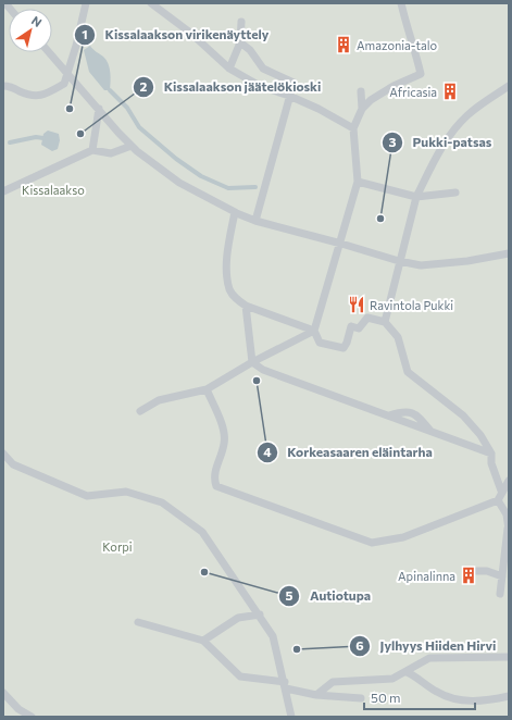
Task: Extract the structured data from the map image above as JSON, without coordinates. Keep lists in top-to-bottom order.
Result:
{
  "parks": ["Kissalaakso", "Korpi"],
  "places": {
    "building": ["Amazonia-talo", "Africasia", "Apinalinna"],
    "other": [
      "Kissalaakson virikenäyttely",
      "Kissalaakson jäätelökioski",
      "Pukki-patsas",
      "Korkeasaaren eläintarha",
      "Autiotupa",
      "Jylhyys Hiiden Hirvi"
    ],
    "restaurant": ["Ravintola Pukki"]
  },
  "scale_bar": "50 m",
  "north": "top right"
}
